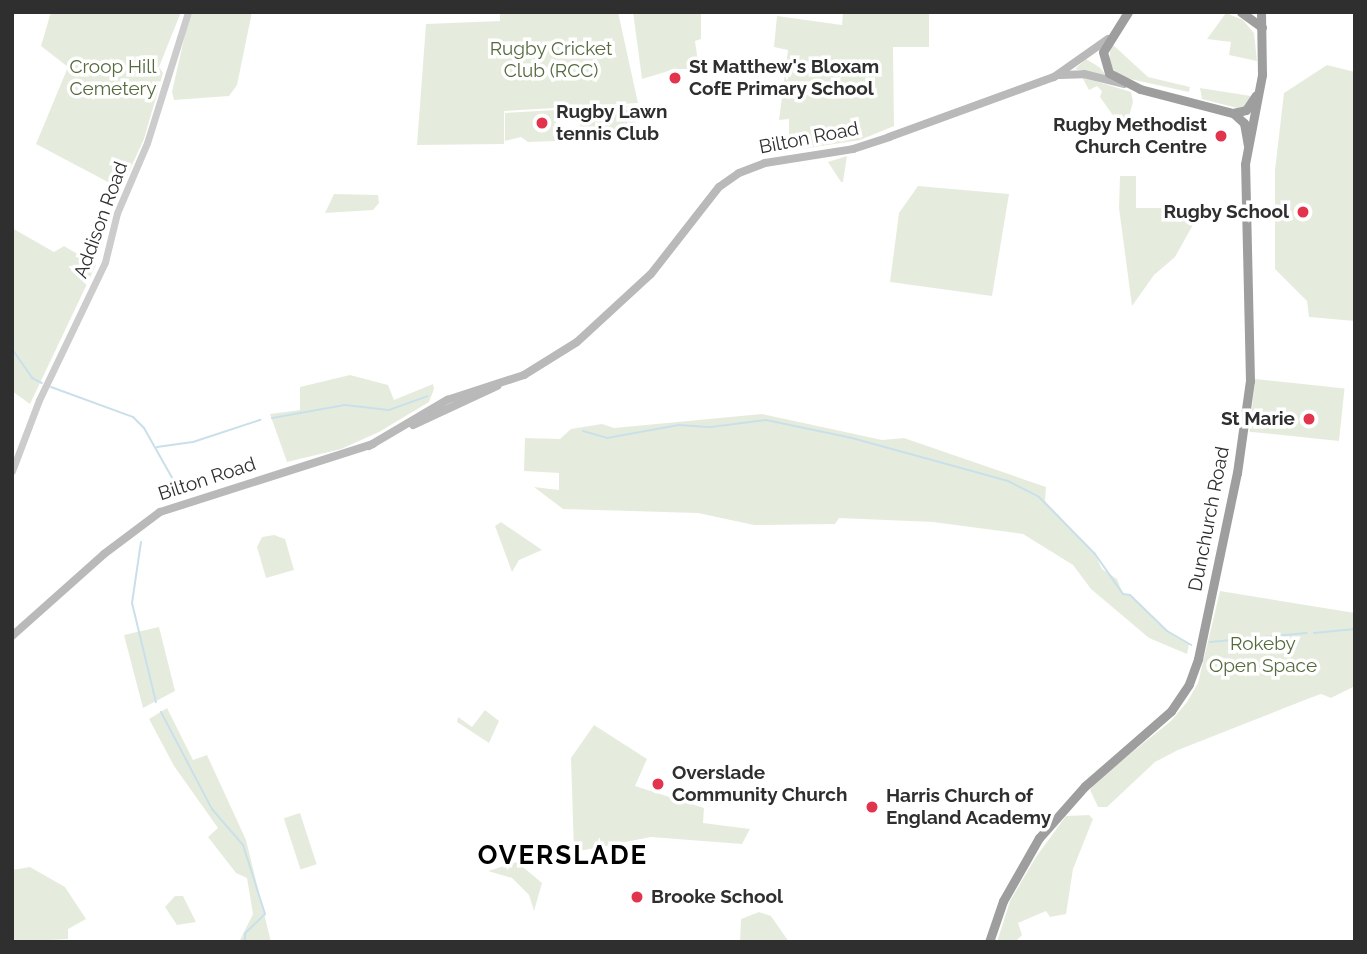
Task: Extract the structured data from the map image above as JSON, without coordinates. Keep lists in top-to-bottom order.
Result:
{
  "streets": {
    "highway": ["Bilton Road", "Dunchurch Road"],
    "street": ["Addison Road"]
  },
  "districts": ["OVERSLADE"],
  "parks": ["Rugby Cricket Club (RCC)", "Croop Hill Cemetery", "Rokeby Open Space"],
  "places": [
    "St Matthew's Bloxam CofE Primary School",
    "Rugby Lawn tennis Club",
    "Rugby Methodist Church Centre",
    "Rugby School",
    "St Marie",
    "Overslade Community Church",
    "Harris Church of England Academy",
    "Brooke School"
  ]
}
